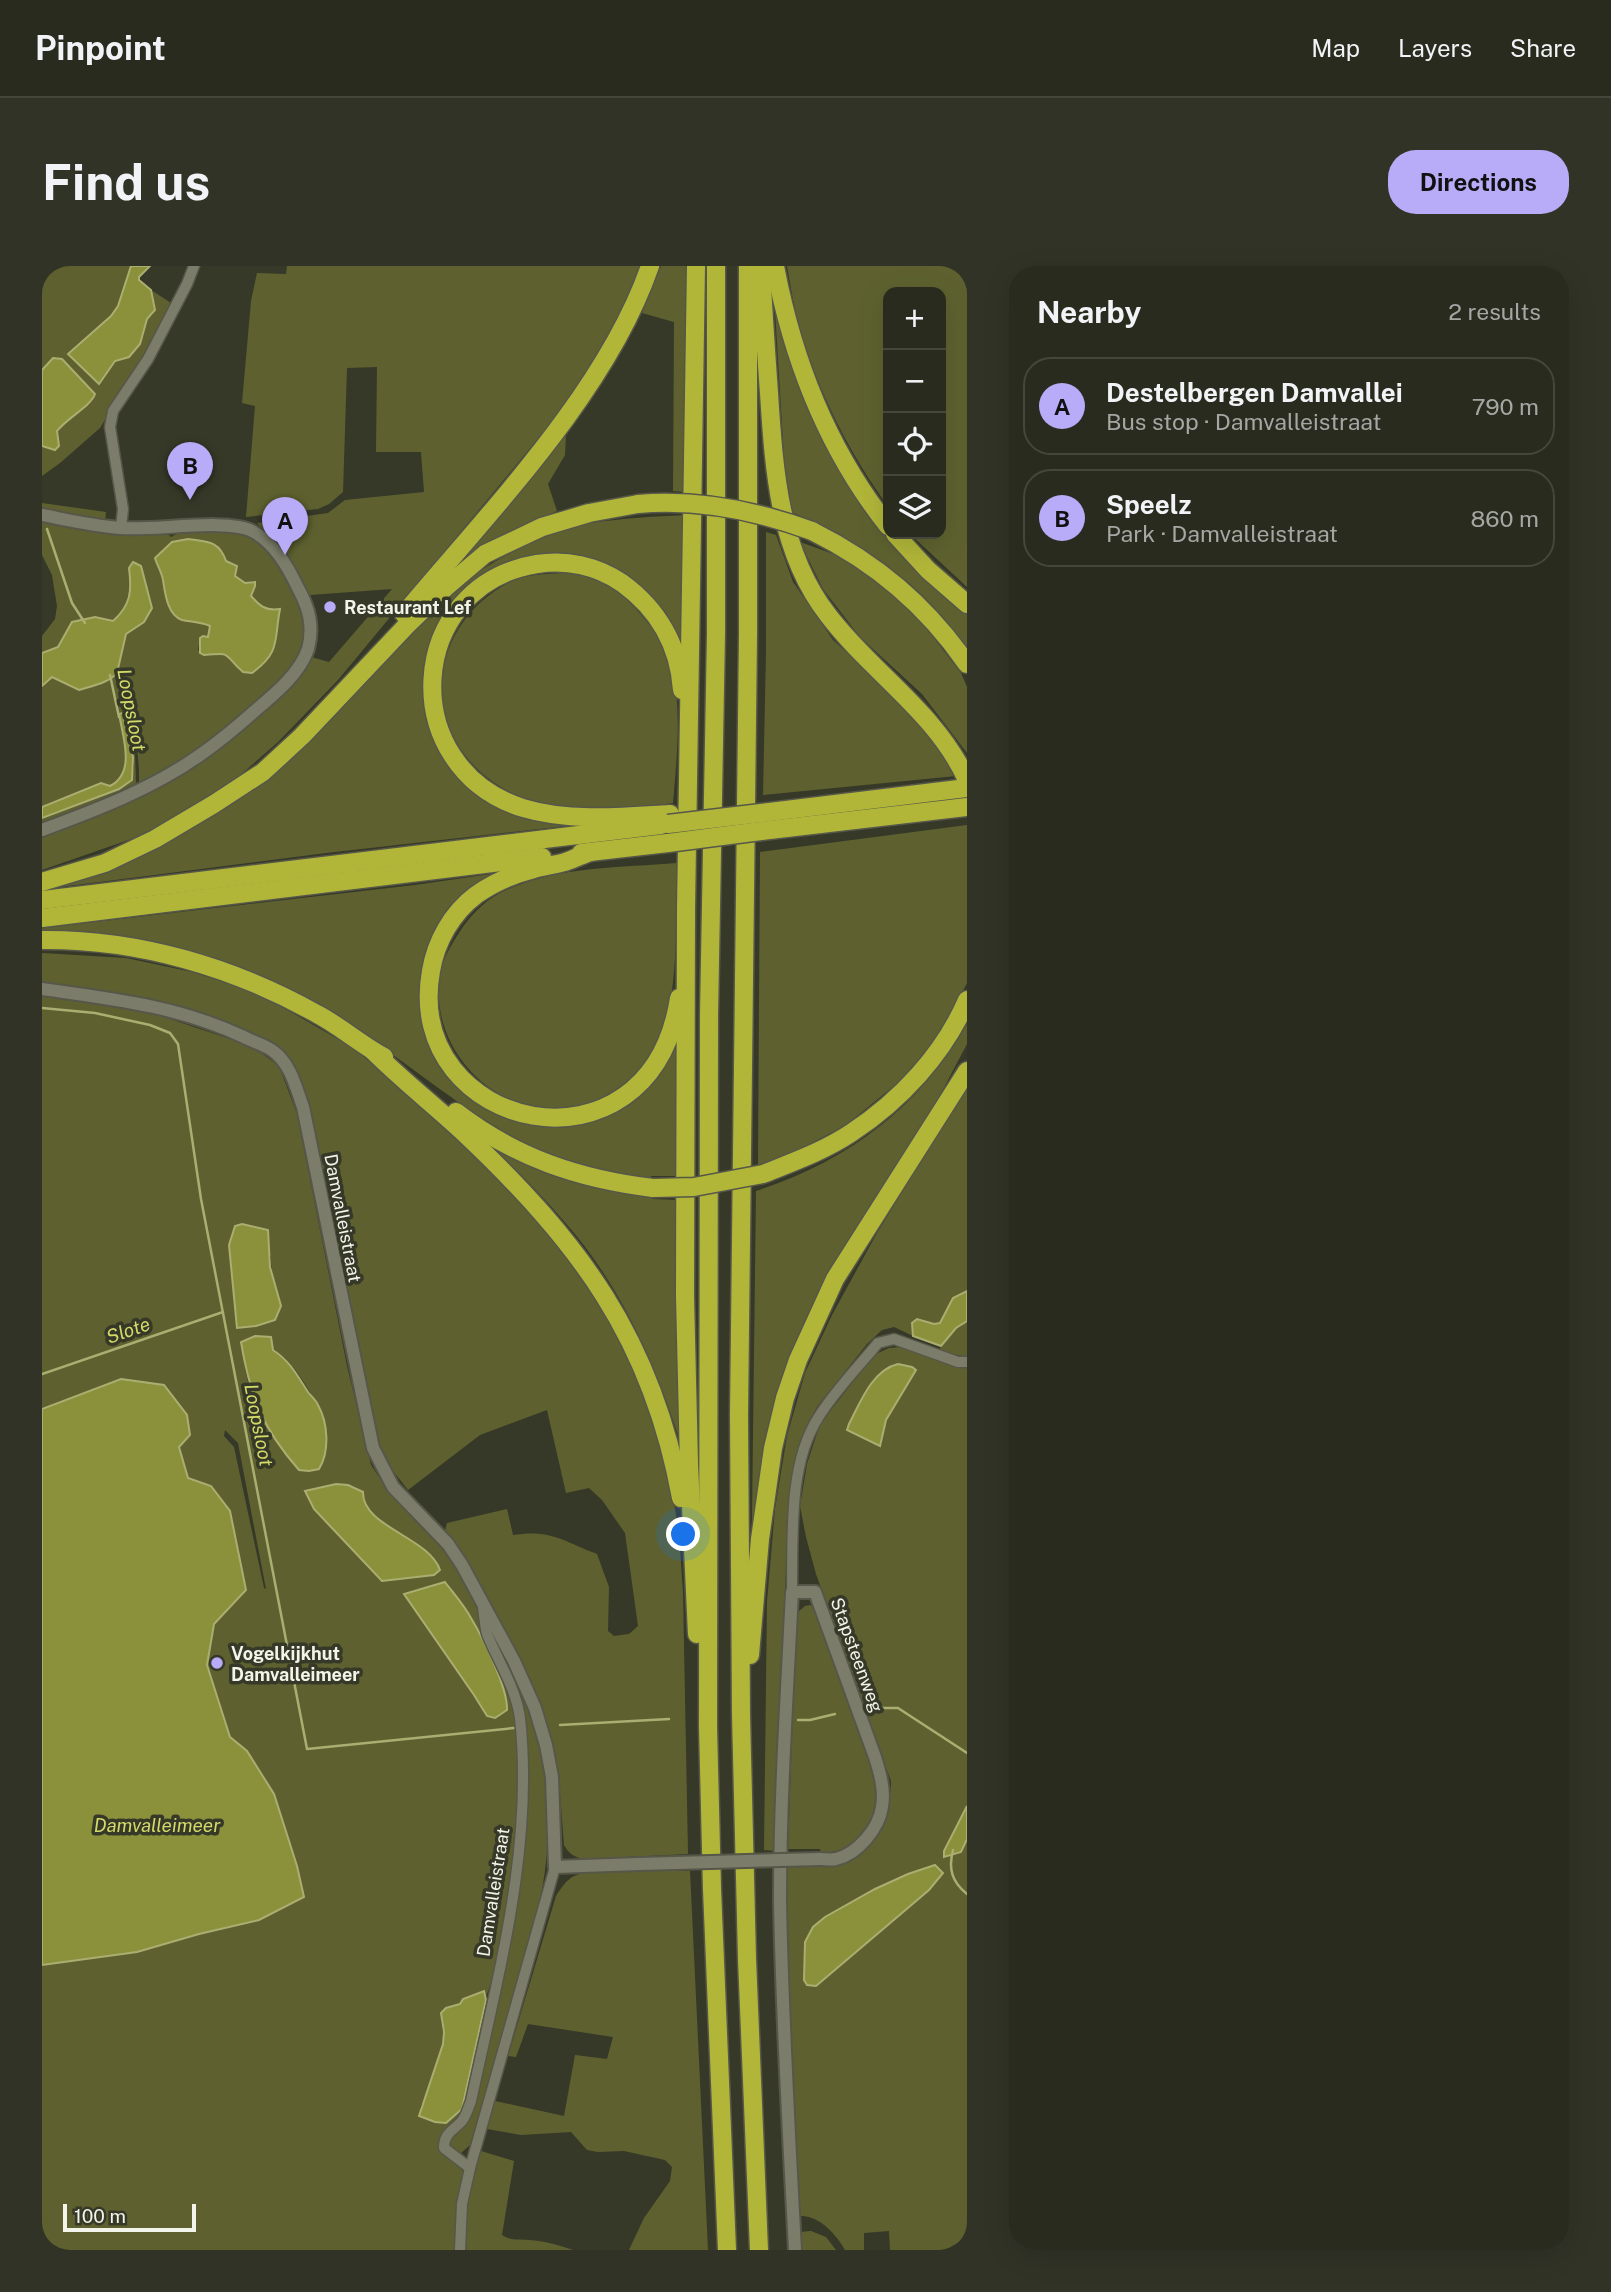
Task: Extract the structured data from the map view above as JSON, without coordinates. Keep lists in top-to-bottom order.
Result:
{
  "streets": {
    "street": ["Damvalleistraat", "Stapsteenweg"]
  },
  "crossings": [
    ["Damvalleistraat", "Stapsteenweg"]
  ],
  "water": ["Loopsloot", "Slote", "Damvalleimeer"],
  "places": ["Restaurant Lef", "Vogelkijkhut Damvalleimeer"],
  "scale_bar": "100 m",
  "page": {
    "header": "Pinpoint",
    "nav": ["Map", "Layers", "Share"],
    "buttons": "Directions",
    "title": "Find us",
    "heading": ["Nearby", "2 results"],
    "map_buttons": ["+", "−"],
    "list": [
      {
        "mark": "A",
        "name": "Destelbergen Damvallei",
        "note": "Bus stop · Damvalleistraat",
        "value": "790 m"
      },
      {
        "mark": "B",
        "name": "Speelz",
        "note": "Park · Damvalleistraat",
        "value": "860 m"
      }
    ],
    "pins": ["B", "A"],
    "scale": "100 m"
  }
}
